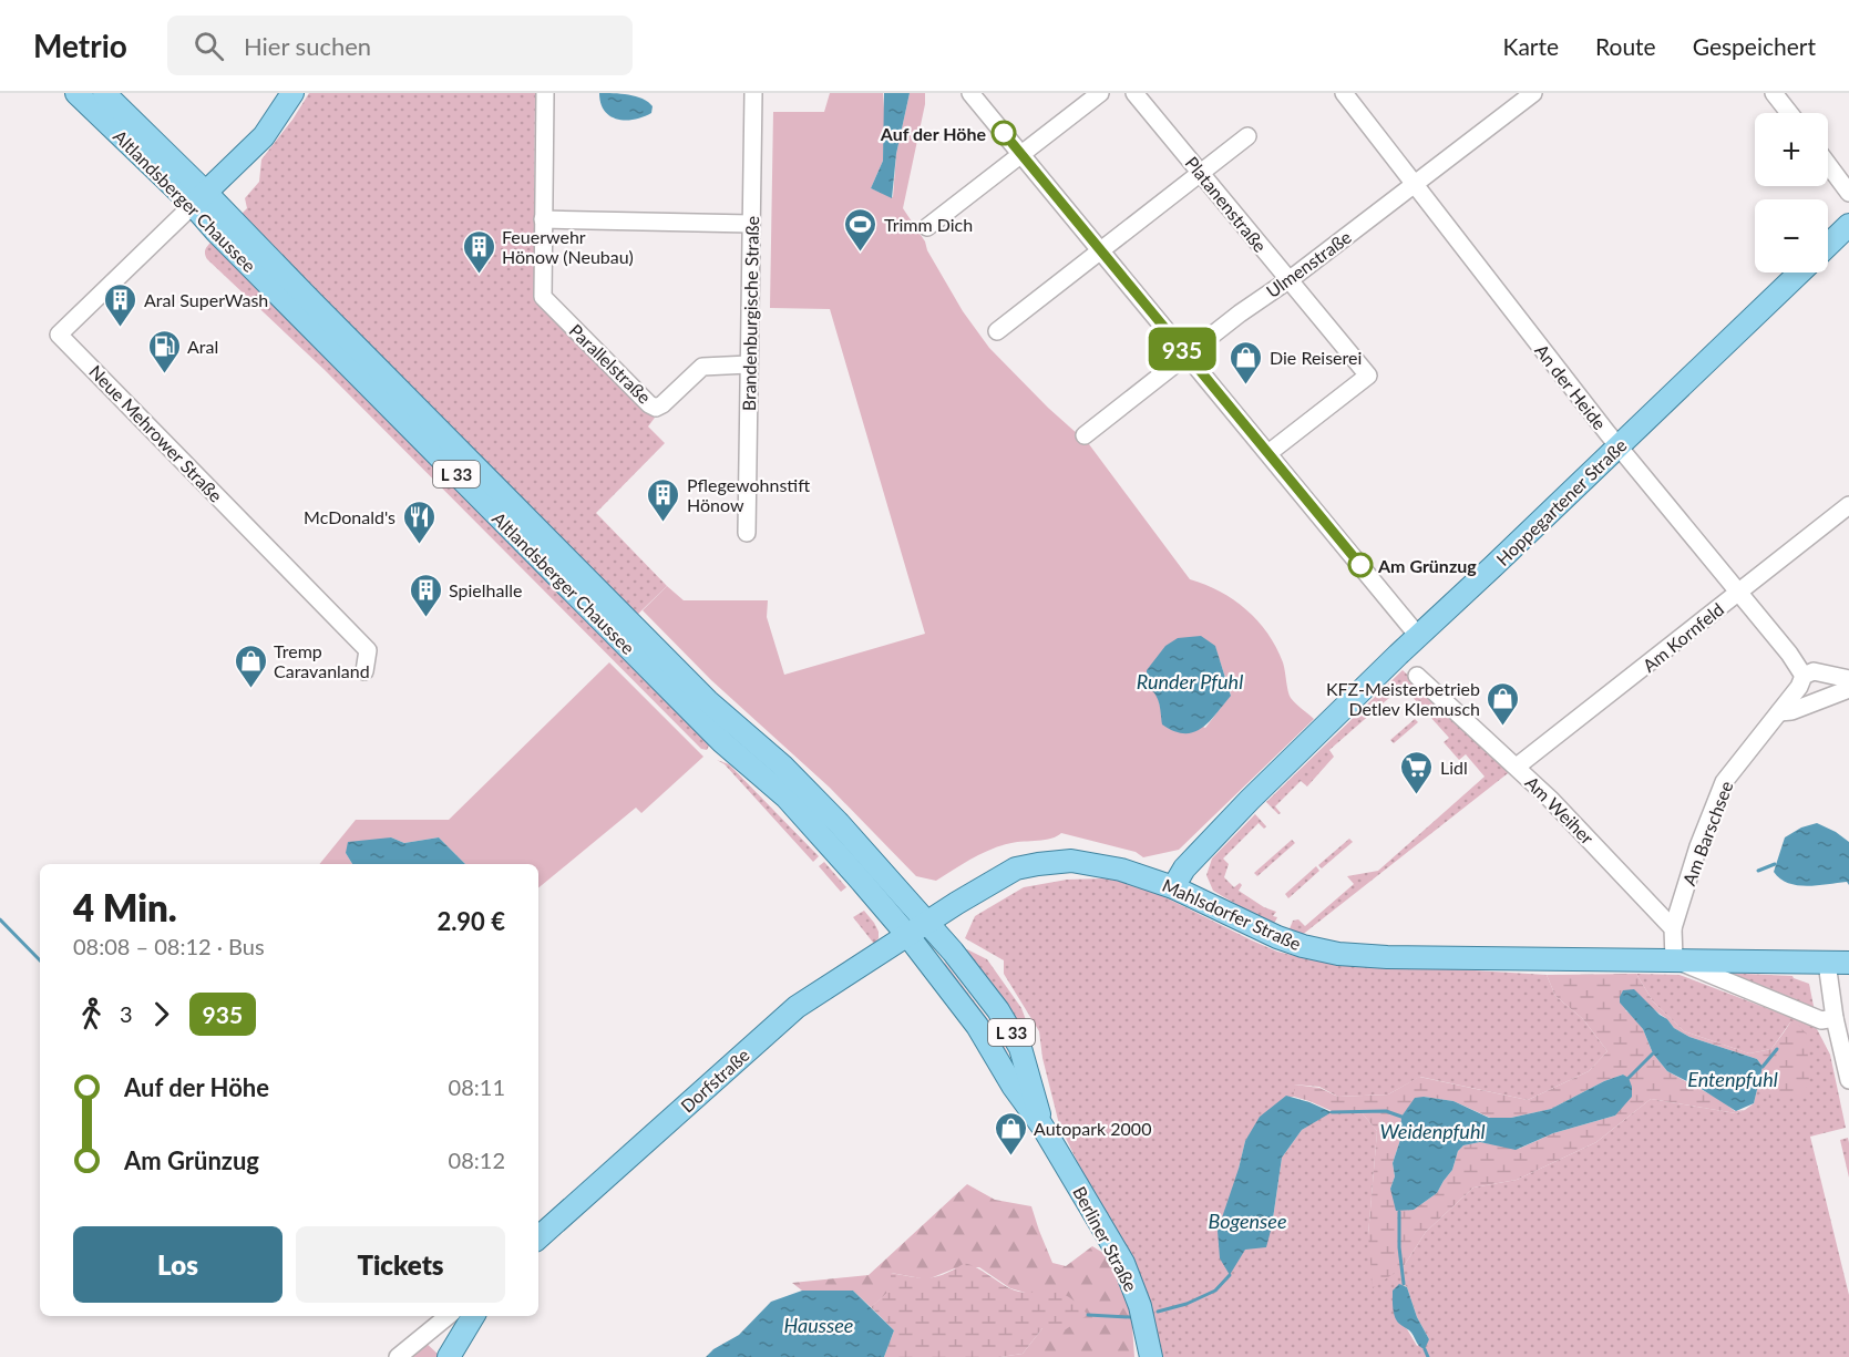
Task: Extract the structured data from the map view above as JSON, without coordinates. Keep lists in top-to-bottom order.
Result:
{
  "streets": {
    "main road": [
      "Altlandsberger Chaussee",
      "L 33",
      "Hoppegartener Straße",
      "Mahlsdorfer Straße",
      "Dorfstraße",
      "Berliner Straße"
    ],
    "street": [
      "Platanenstraße",
      "Ulmenstraße",
      "Brandenburgische Straße",
      "Parallelstraße",
      "An der Heide",
      "Neue Mehrower Straße",
      "Am Kornfeld",
      "Am Weiher",
      "Am Barschsee"
    ]
  },
  "crossings": [
    ["Altlandsberger Chaussee", "Neue Mehrower Straße"],
    ["Altlandsberger Chaussee", "Mahlsdorfer Straße"],
    ["Altlandsberger Chaussee", "Dorfstraße"],
    ["Altlandsberger Chaussee", "Berliner Straße"],
    ["Platanenstraße", "Ulmenstraße"],
    ["Ulmenstraße", "An der Heide"],
    ["Brandenburgische Straße", "Parallelstraße"],
    ["An der Heide", "Hoppegartener Straße"],
    ["An der Heide", "Am Kornfeld"],
    ["An der Heide", "Am Barschsee"],
    ["Hoppegartener Straße", "Mahlsdorfer Straße"],
    ["Am Kornfeld", "Am Weiher"],
    ["Am Weiher", "Am Barschsee"],
    ["Mahlsdorfer Straße", "Dorfstraße"],
    ["Mahlsdorfer Straße", "Berliner Straße"],
    ["Dorfstraße", "Berliner Straße"]
  ],
  "water": [
    "Runder Pfuhl",
    "Entenpfuhl",
    "Weidenpfuhl",
    "Bogensee",
    "Haussee"
  ],
  "places": {
    "other": ["Auf der Höhe", "Am Grünzug"],
    "sports": ["Trimm Dich"],
    "building": [
      "Feuerwehr Hönow (Neubau)",
      "Aral SuperWash",
      "Pflegewohnstift Hönow",
      "Spielhalle"
    ],
    "fuel station": ["Aral"],
    "shop": [
      "Die Reiserei",
      "Tremp Caravanland",
      "KFZ-Meisterbetrieb Detlev Klemusch",
      "Autopark 2000"
    ],
    "restaurant": ["McDonald's"],
    "supermarket": ["Lidl"]
  },
  "lines": ["bus line 935"],
  "page": {
    "header": "Metrio",
    "search": "Hier suchen",
    "nav": ["Karte", "Route", "Gespeichert"],
    "on_map": "935",
    "map_buttons": ["+", "−"],
    "heading": ["4 Min.", "08:08 – 08:12 · Bus", "2.90 €"],
    "legs": ["3", "935"],
    "list": [
      {
        "name": "Auf der Höhe",
        "value": "08:11"
      },
      {
        "name": "Am Grünzug",
        "value": "08:12"
      }
    ],
    "buttons": ["Los", "Tickets"]
  }
}
